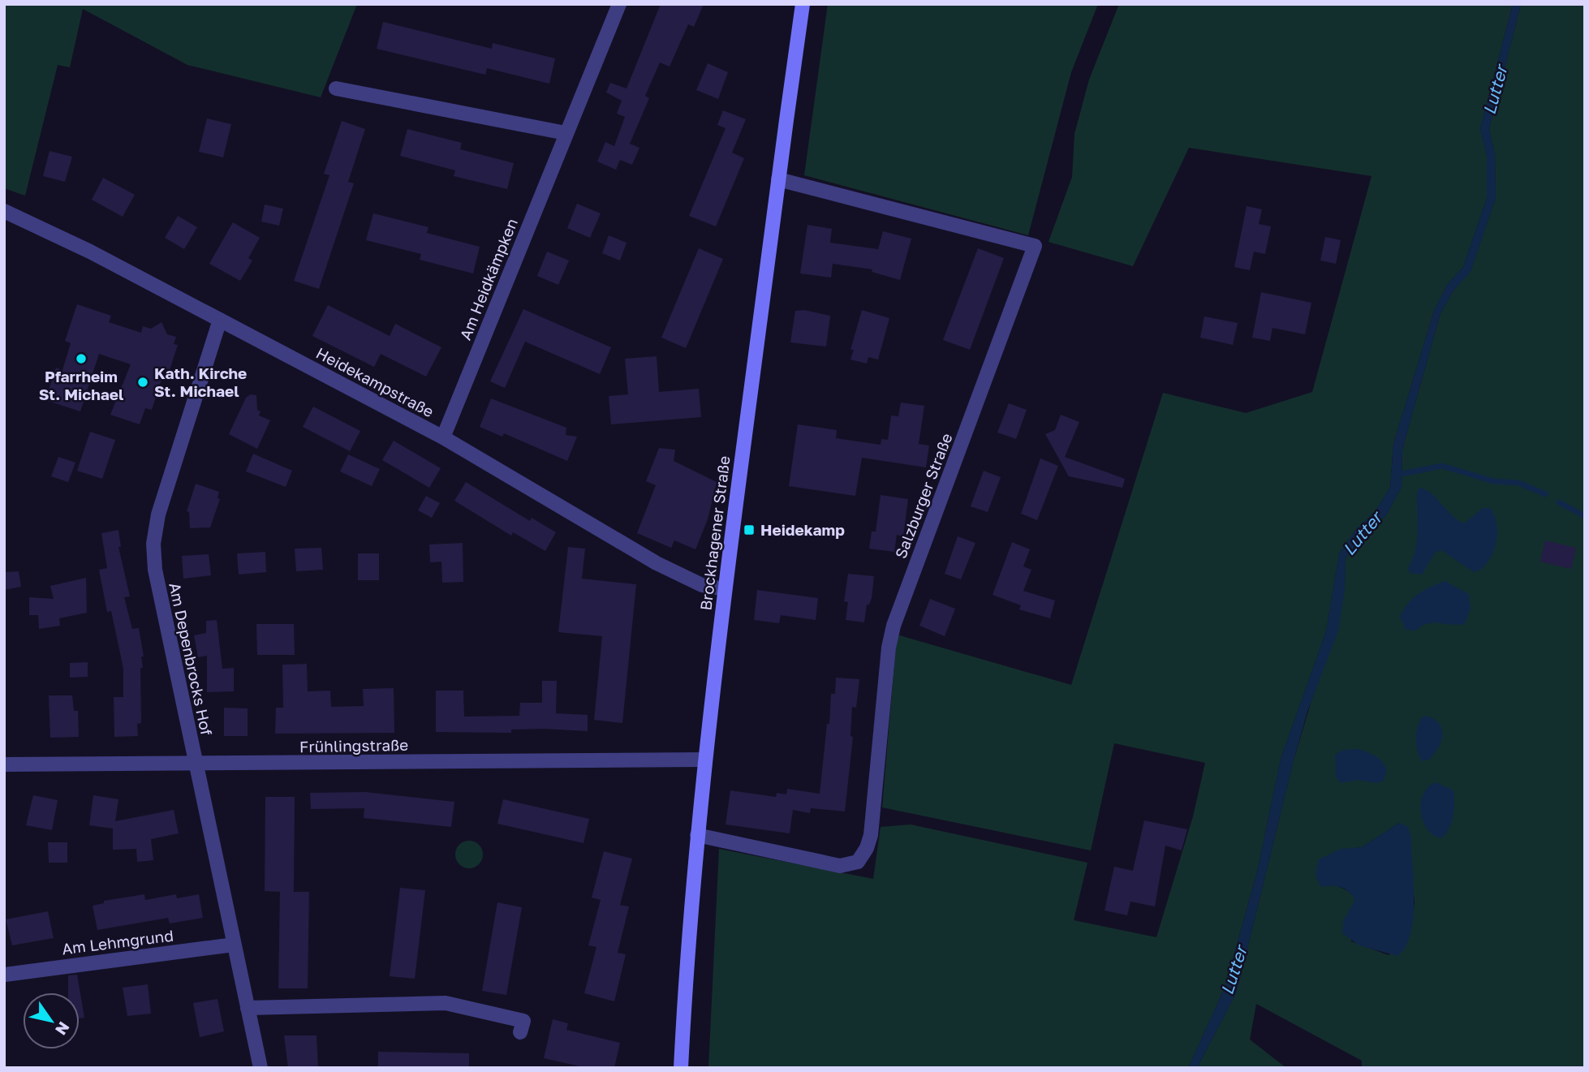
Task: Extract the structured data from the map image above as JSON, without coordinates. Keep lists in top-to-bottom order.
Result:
{
  "streets": {
    "main road": ["Brockhagener Straße"],
    "street": [
      "Am Heidkämpken",
      "Heidekampstraße",
      "Salzburger Straße",
      "Am Depenbrocks Hof",
      "Frühlingstraße",
      "Am Lehmgrund"
    ]
  },
  "crossings": [
    ["Am Heidkämpken", "Heidekampstraße"],
    ["Heidekampstraße", "Brockhagener Straße"],
    ["Heidekampstraße", "Am Depenbrocks Hof"],
    ["Salzburger Straße", "Brockhagener Straße"],
    ["Brockhagener Straße", "Frühlingstraße"],
    ["Am Depenbrocks Hof", "Frühlingstraße"],
    ["Am Depenbrocks Hof", "Am Lehmgrund"]
  ],
  "water": ["Lutter"],
  "places": {
    "other": ["Pfarrheim St. Michael", "Kath. Kirche St. Michael"],
    "transit": ["Heidekamp"]
  },
  "north": "bottom right"
}
